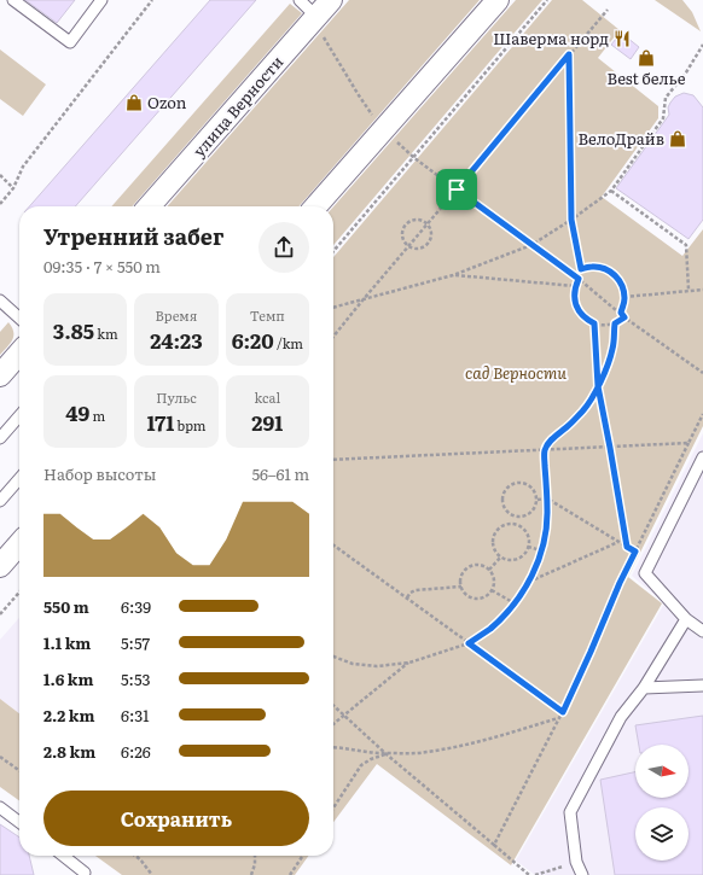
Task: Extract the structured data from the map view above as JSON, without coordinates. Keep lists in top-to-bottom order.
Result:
{
  "streets": {
    "street": ["улица Верности"]
  },
  "parks": ["сад Верности"],
  "places": {
    "restaurant": ["Шаверма норд"],
    "shop": ["Best белье", "Ozon", "ВелоДрайв"]
  },
  "north": "right",
  "page": {
    "heading": ["Утренний забег", "09:35 · 7 × 550 m"],
    "stats": [
      ["3.85 km"],
      ["Время", "24:23"],
      ["Темп", "6:20 /km"],
      ["49 m"],
      ["Пульс", "171 bpm"],
      ["kcal", "291"]
    ],
    "chart": ["Набор высоты", "56–61 m"],
    "list": [
      {
        "name": "550 m",
        "note": "6:39"
      },
      {
        "name": "1.1 km",
        "note": "5:57"
      },
      {
        "name": "1.6 km",
        "note": "5:53"
      },
      {
        "name": "2.2 km",
        "note": "6:31"
      },
      {
        "name": "2.8 km",
        "note": "6:26"
      }
    ],
    "buttons": "Сохранить"
  }
}
